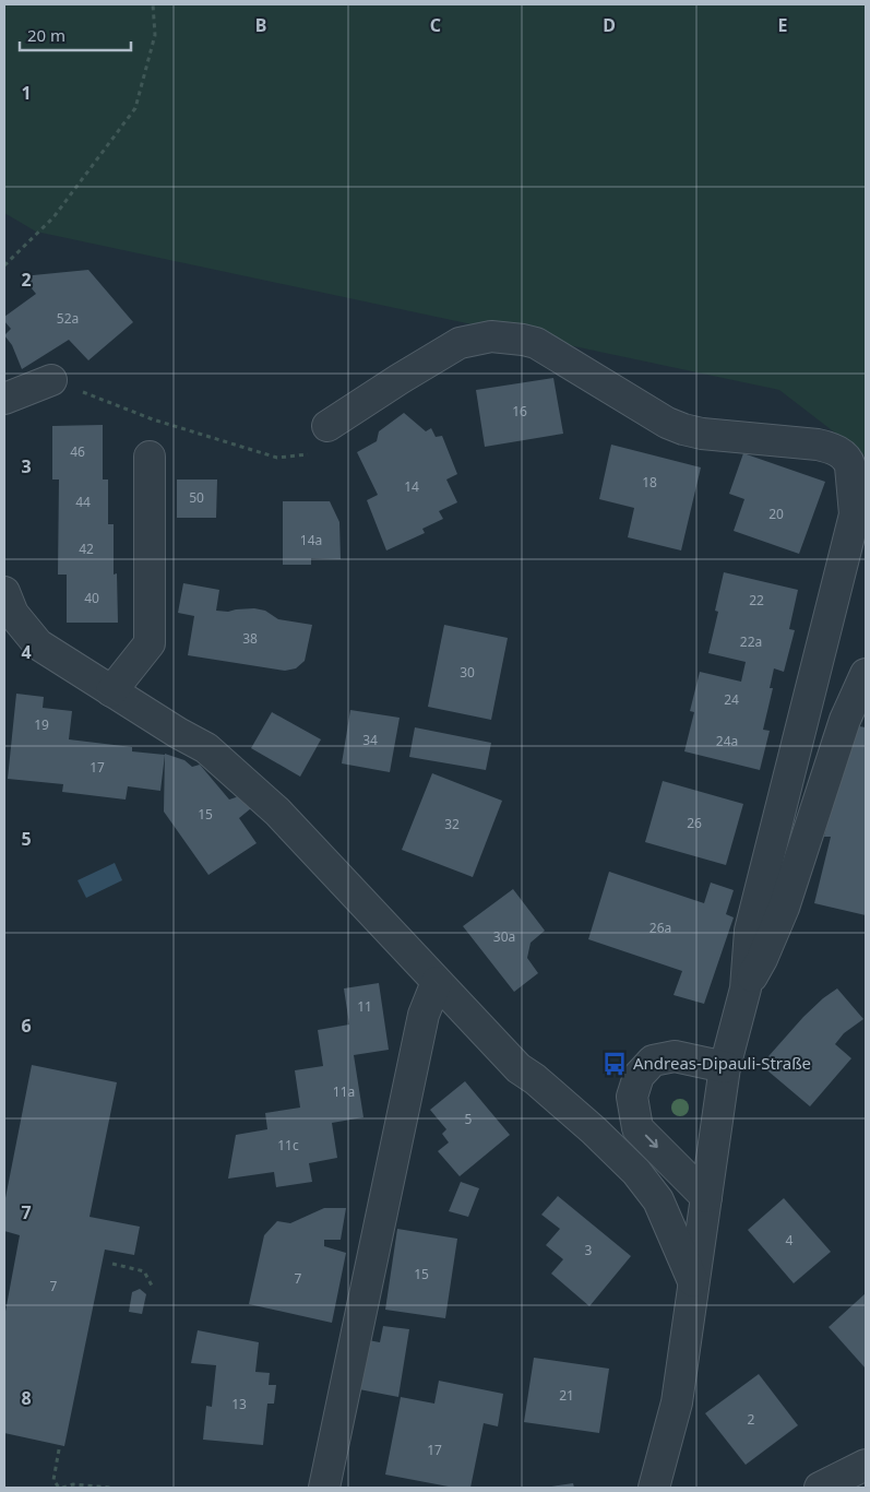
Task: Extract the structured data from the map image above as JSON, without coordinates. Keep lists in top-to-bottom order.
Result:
{
  "places": {
    "bus stop": ["Andreas-Dipauli-Straße"]
  },
  "house_numbers": [
    "52a",
    "16",
    "46",
    "18",
    "14",
    "50",
    "44",
    "20",
    "14a",
    "42",
    "40",
    "22",
    "38",
    "22a",
    "30",
    "24",
    "19",
    "34",
    "24a",
    "17",
    "15",
    "26",
    "32",
    "26a",
    "30a",
    "11",
    "11a",
    "5",
    "11c",
    "4",
    "3",
    "15",
    "7",
    "7",
    "21",
    "13",
    "2",
    "17"
  ],
  "scale_bar": "20 m",
  "grid": {
    "columns": [
      "B",
      "C",
      "D",
      "E"
    ],
    "rows": [
      "1",
      "2",
      "3",
      "4",
      "5",
      "6",
      "7",
      "8"
    ]
  }
}
